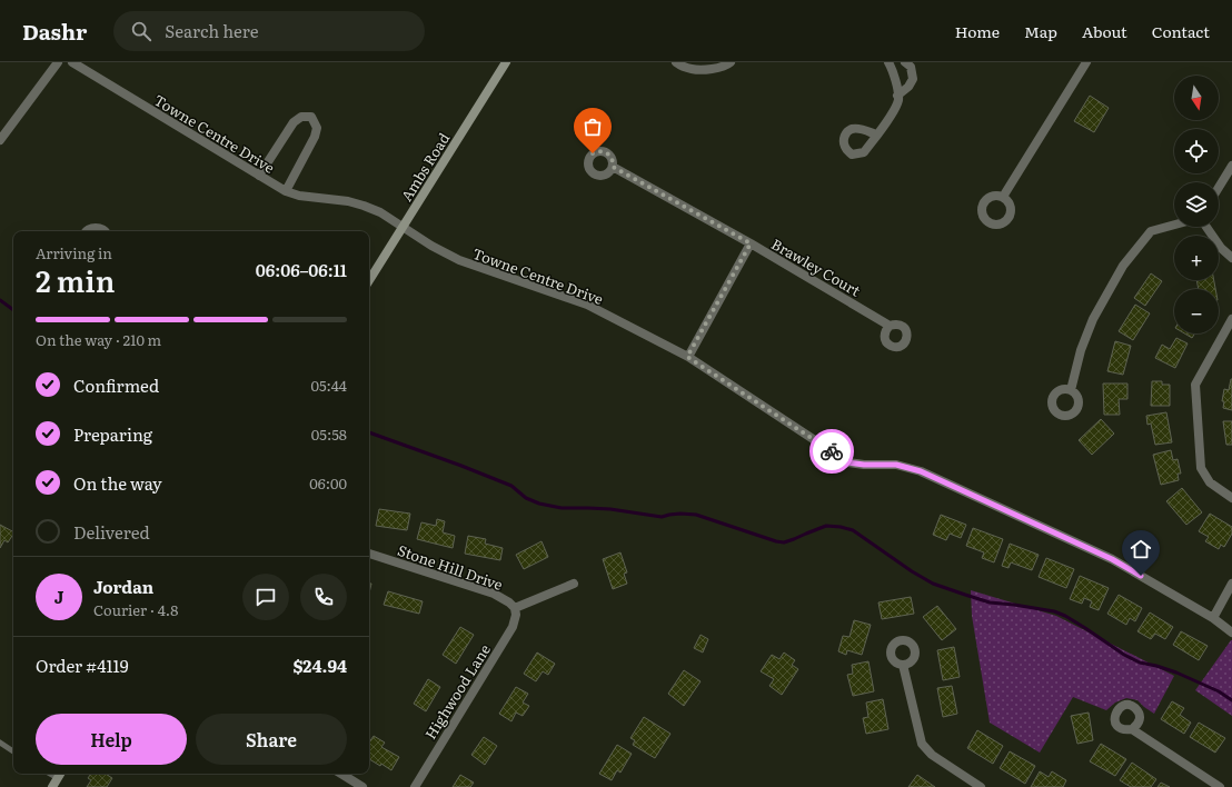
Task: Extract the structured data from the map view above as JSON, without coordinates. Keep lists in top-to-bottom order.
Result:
{
  "streets": {
    "street": [
      "Towne Centre Drive",
      "Ambs Road",
      "Brawley Court",
      "Stone Hill Drive",
      "Highwood Lane"
    ]
  },
  "crossings": [
    ["Towne Centre Drive", "Ambs Road"],
    ["Stone Hill Drive", "Highwood Lane"]
  ],
  "north": "bottom",
  "page": {
    "header": "Dashr",
    "search": "Search here",
    "nav": [
      "Home",
      "Map",
      "About",
      "Contact"
    ],
    "map_buttons": ["+", "−"],
    "heading": ["2 min", "Arriving in", "06:06–06:11"],
    "panel": [
      "Jordan",
      "Courier · 4.8",
      "Order #4119",
      "$24.94"
    ],
    "bar": "On the way · 210 m",
    "list": [
      ["Confirmed", "05:44"],
      ["Preparing", "05:58"],
      ["On the way", "06:00"],
      "Delivered"
    ],
    "round": "J",
    "buttons": ["Help", "Share"]
  }
}
